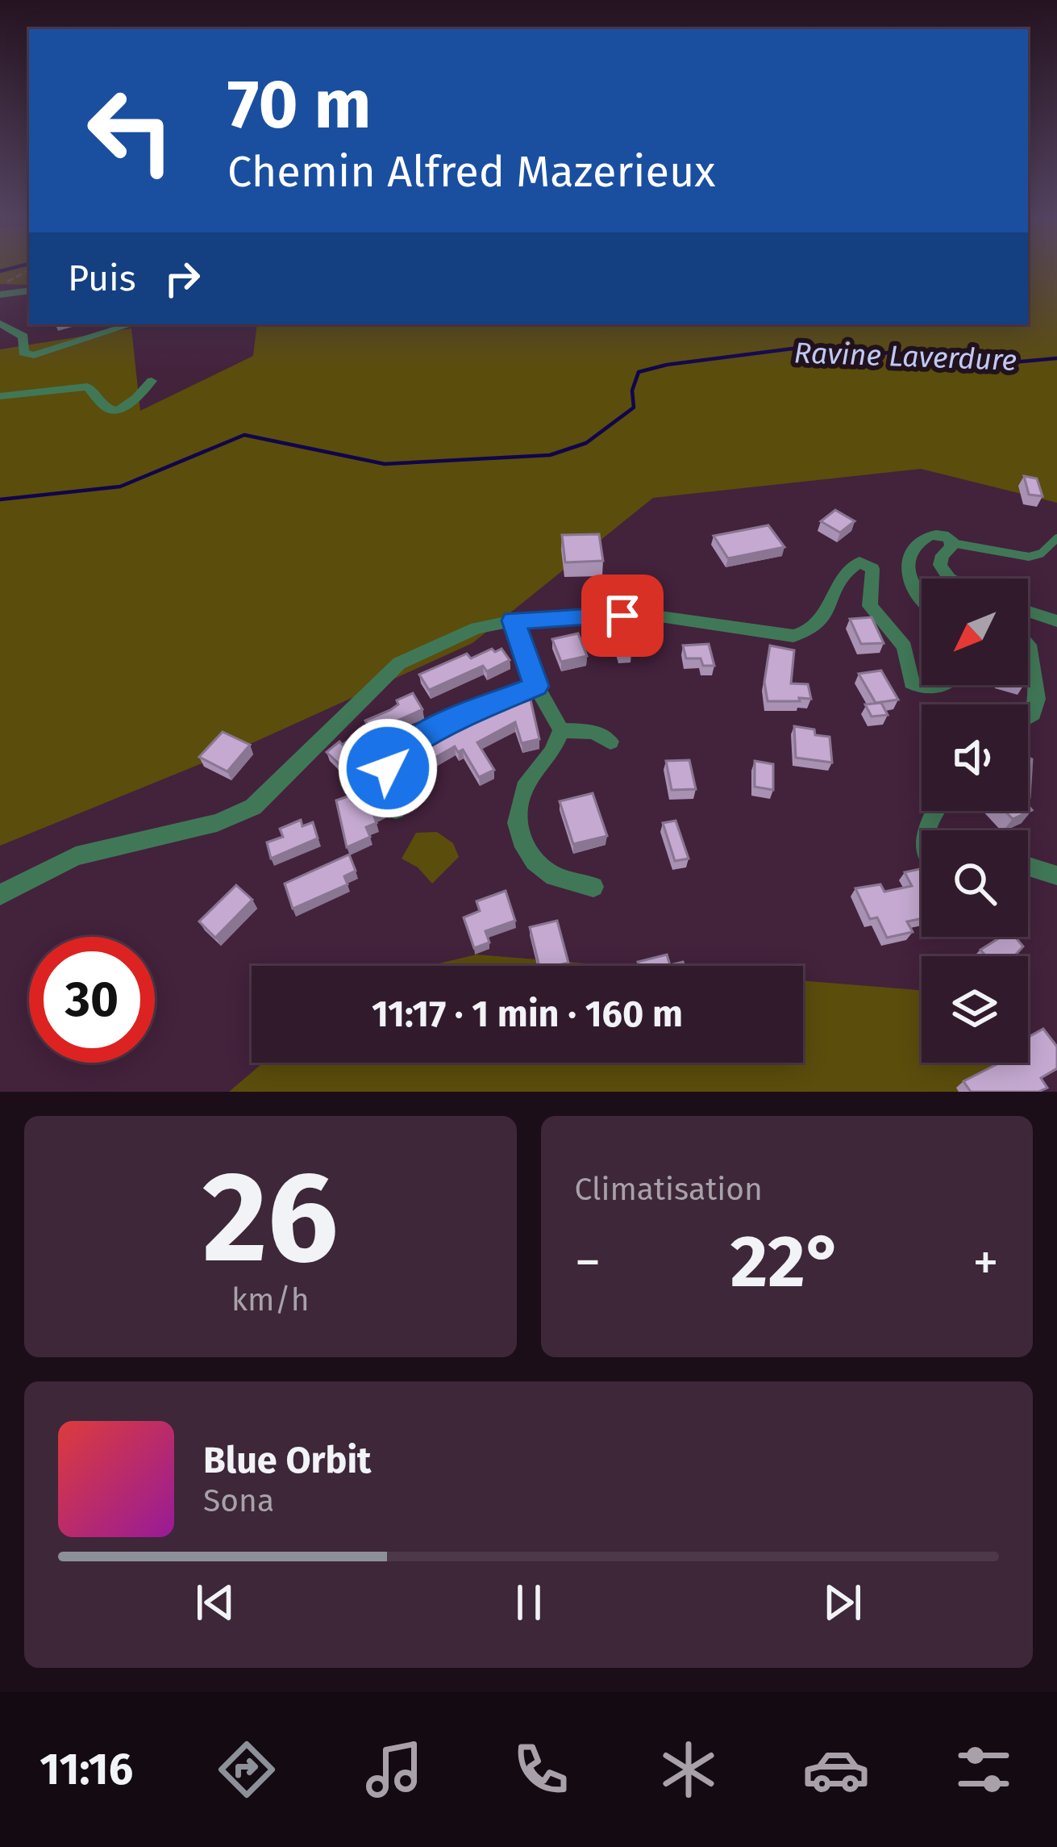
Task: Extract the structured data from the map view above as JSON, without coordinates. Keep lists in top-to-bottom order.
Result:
{
  "water": ["Ravine Laverdure"],
  "north": "bottom left",
  "page": {
    "turn": ["70 m", "Chemin Alfred Mazerieux"],
    "then": "Puis",
    "limit": "30",
    "trip": "11:17 · 1 min · 160 m",
    "tile": [
      ["26", "km/h"],
      "Climatisation"
    ],
    "heat": ["−", "22°", "+"],
    "song": ["Blue Orbit", "Sona"],
    "tabs": "11:16"
  }
}
